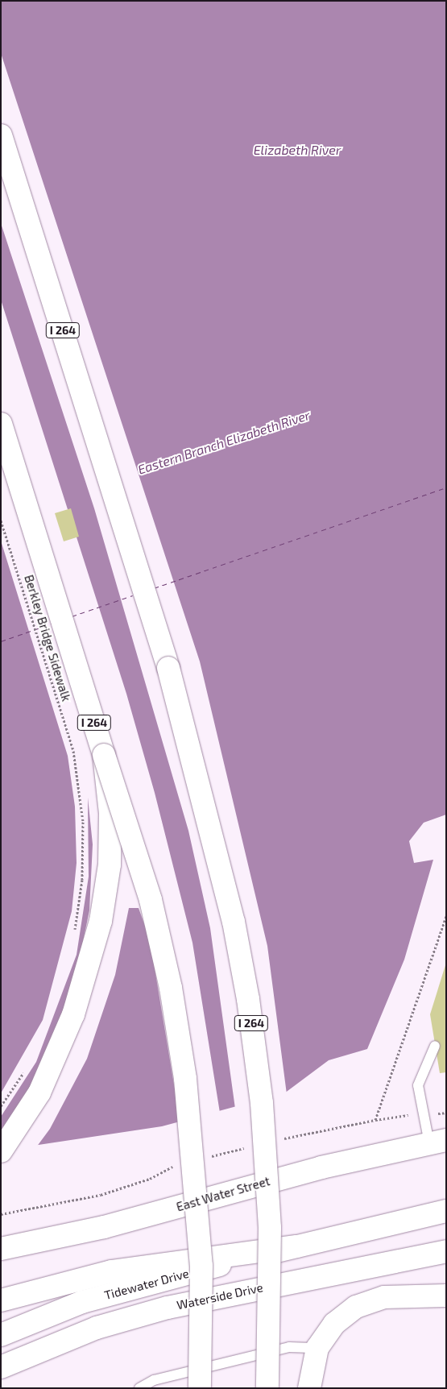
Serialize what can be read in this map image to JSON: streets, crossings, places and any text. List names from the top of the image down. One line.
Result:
{"streets":{"main road":["I 264","East Water Street","Tidewater Drive","Waterside Drive"],"path":["Berkley Bridge Sidewalk"]},"water":["Elizabeth River","Eastern Branch Elizabeth River"]}
